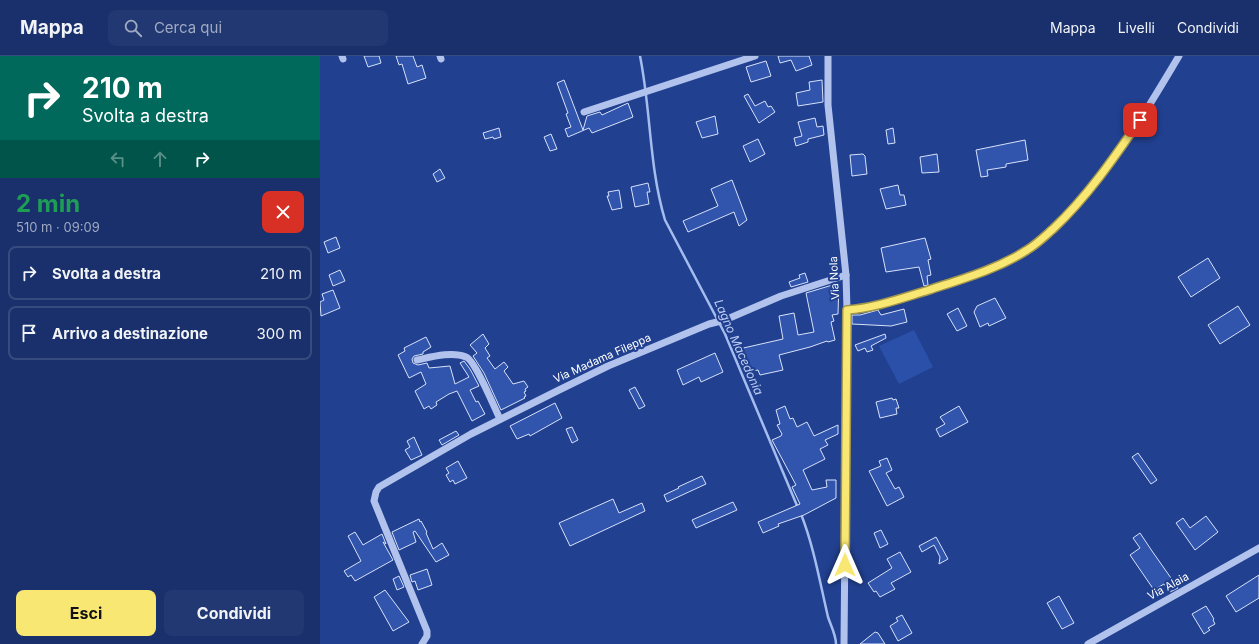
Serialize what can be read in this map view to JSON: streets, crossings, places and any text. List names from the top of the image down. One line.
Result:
{"streets":{"street":["Via Nola","Via Madama Fileppa","Via Alaia"]},"crossings":[["Via Nola","Via Madama Fileppa"]],"water":["Lagno Macedonia"],"page":{"header":"Mappa","search":"Cerca qui","nav":["Mappa","Livelli","Condividi"],"turn":["210 m","Svolta a destra"],"heading":["2 min","510 m · 09:09"],"list":[{"name":"Svolta a destra","value":"210 m"},{"name":"Arrivo a destinazione","value":"300 m"}],"buttons":["Esci","Condividi"]}}
